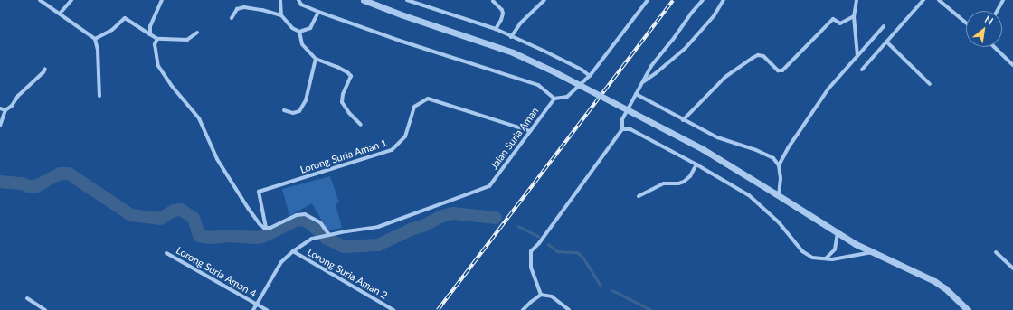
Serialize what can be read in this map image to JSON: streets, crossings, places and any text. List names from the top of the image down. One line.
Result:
{"streets":{"street":["Jalan Suria Aman","Lorong Suria Aman 1","Lorong Suria Aman 4","Lorong Suria Aman 2"]},"crossings":[["Jalan Suria Aman","Lorong Suria Aman 1"],["Jalan Suria Aman","Lorong Suria Aman 4"],["Jalan Suria Aman","Lorong Suria Aman 2"]],"north":"top right"}
